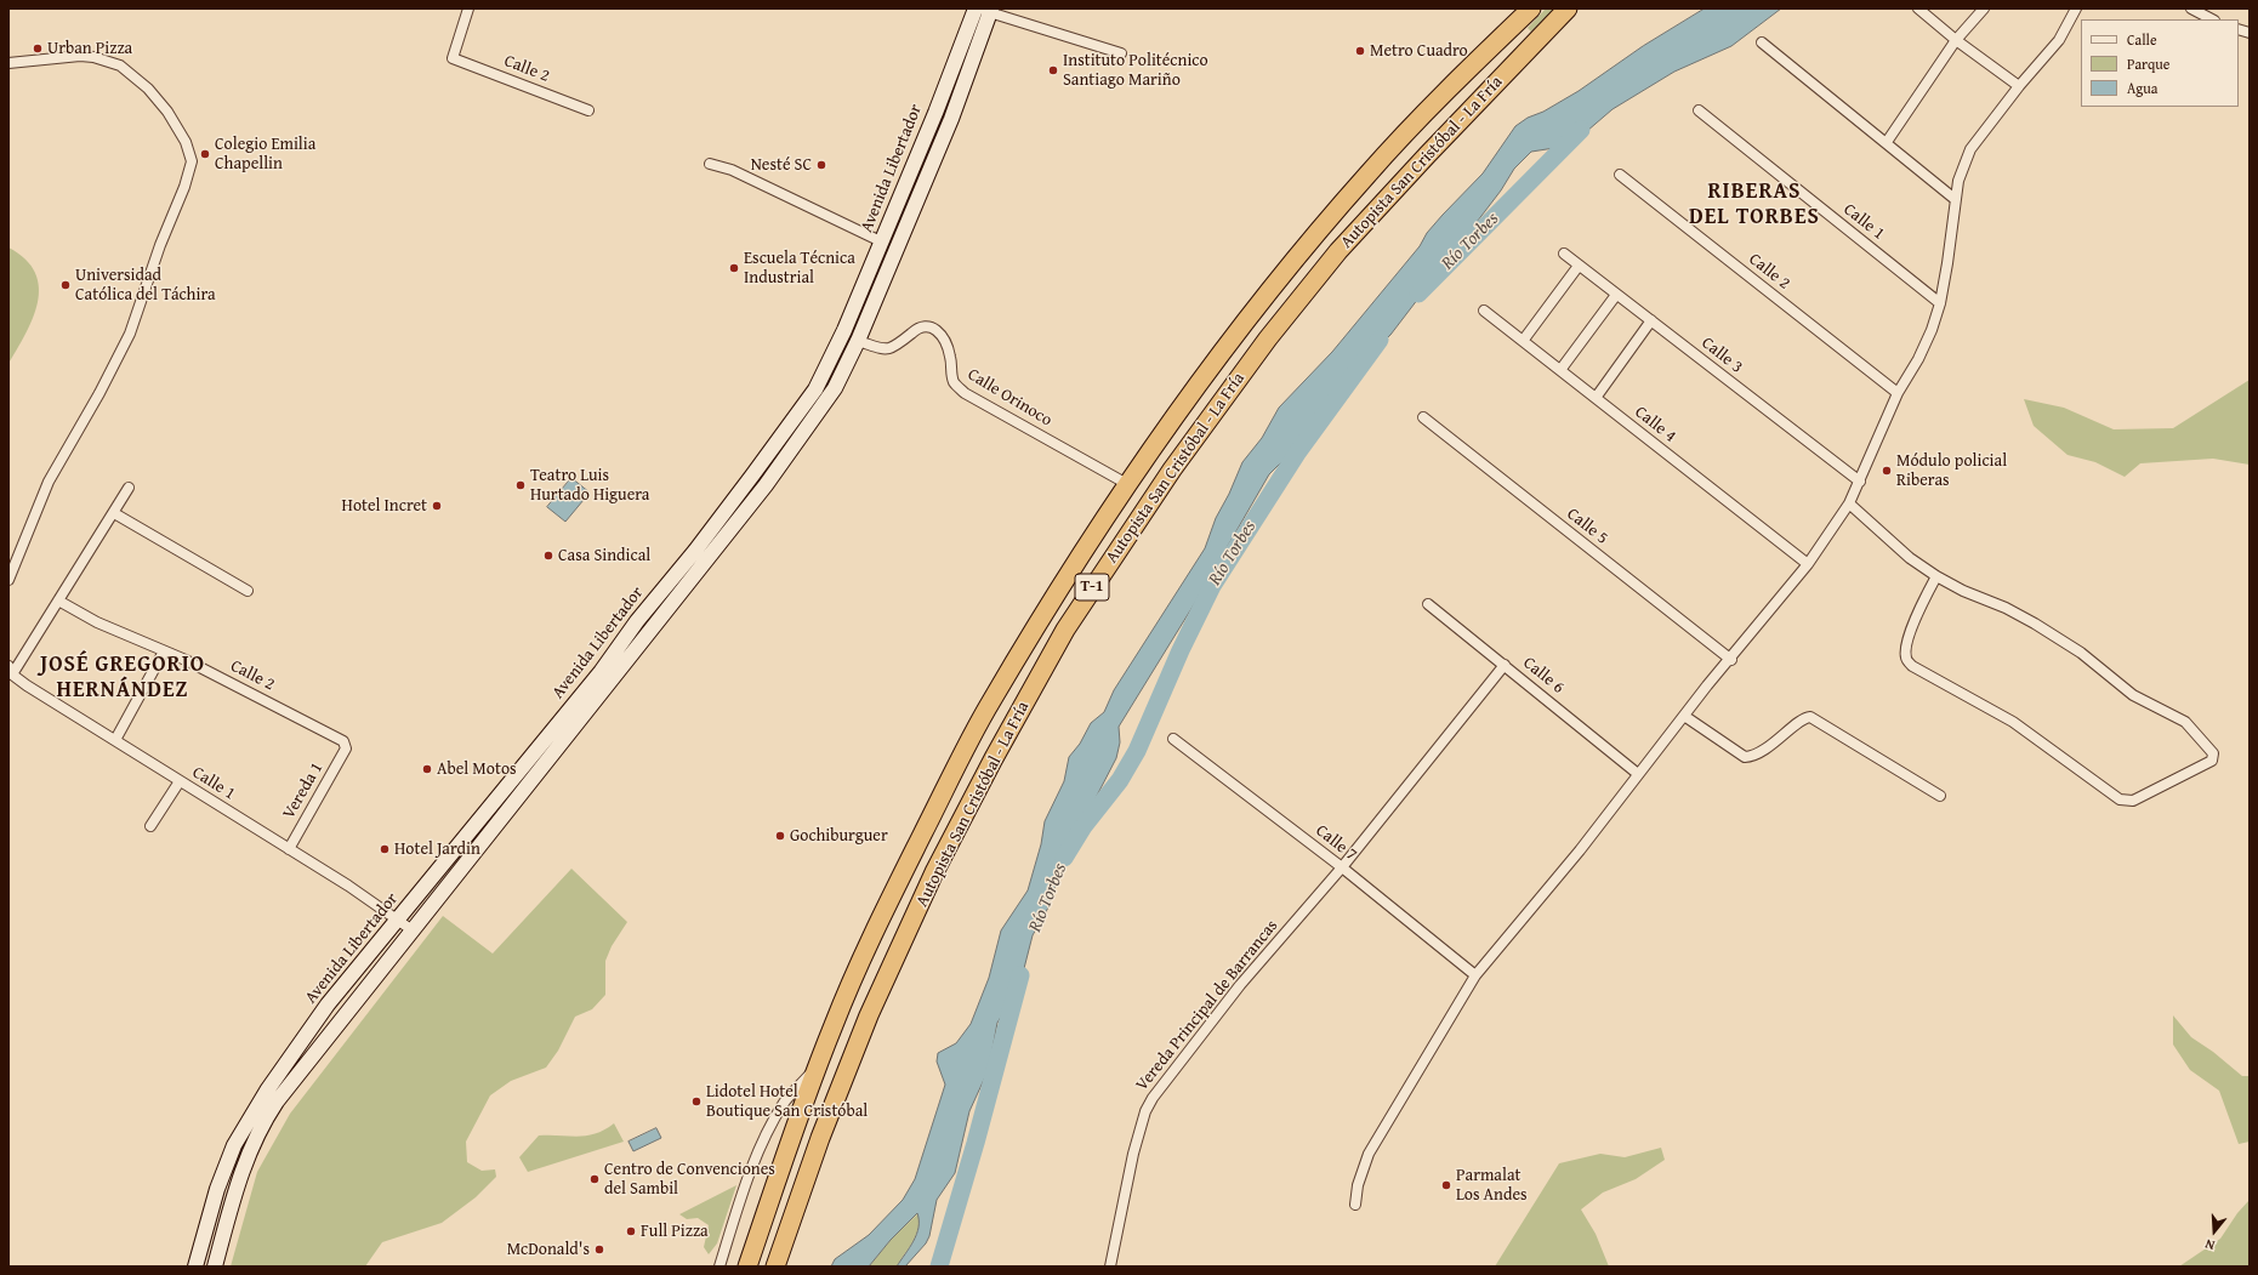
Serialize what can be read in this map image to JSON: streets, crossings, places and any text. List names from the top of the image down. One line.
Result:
{"streets":{"highway":["Autopista San Cristóbal - La Fría","T-1"],"main road":["Avenida Libertador"],"street":["Calle 2","Calle 1","Calle 3","Calle Orinoco","Calle 4","Calle 5","Calle 6","Vereda 1","Calle 7","Vereda Principal de Barrancas"]},"crossings":[["Calle 2","Vereda 1"],["Autopista San Cristóbal - La Fría","Calle Orinoco"],["Avenida Libertador","Calle 1"],["Avenida Libertador","Calle Orinoco"],["Calle 1","Vereda 1"],["Calle 6","Vereda Principal de Barrancas"],["Calle 7","Vereda Principal de Barrancas"]],"districts":["RIBERAS DEL TORBES","JOSÉ GREGORIO HERNÁNDEZ"],"water":["Río Torbes"],"places":["Urban Pizza","Metro Cuadro","Instituto Politécnico Santiago Mariño","Colegio Emilia Chapellin","Nesté SC","Escuela Técnica Industrial","Universidad Católica del Táchira","Módulo policial Riberas","Teatro Luis Hurtado Higuera","Hotel Incret","Casa Sindical","Abel Motos","Gochiburguer","Hotel Jardin","Lidotel Hotel Boutique San Cristóbal","Centro de Convenciones del Sambil","Parmalat Los Andes","Full Pizza","McDonald's"],"legend":["Calle","Parque","Agua"],"north":"bottom"}
